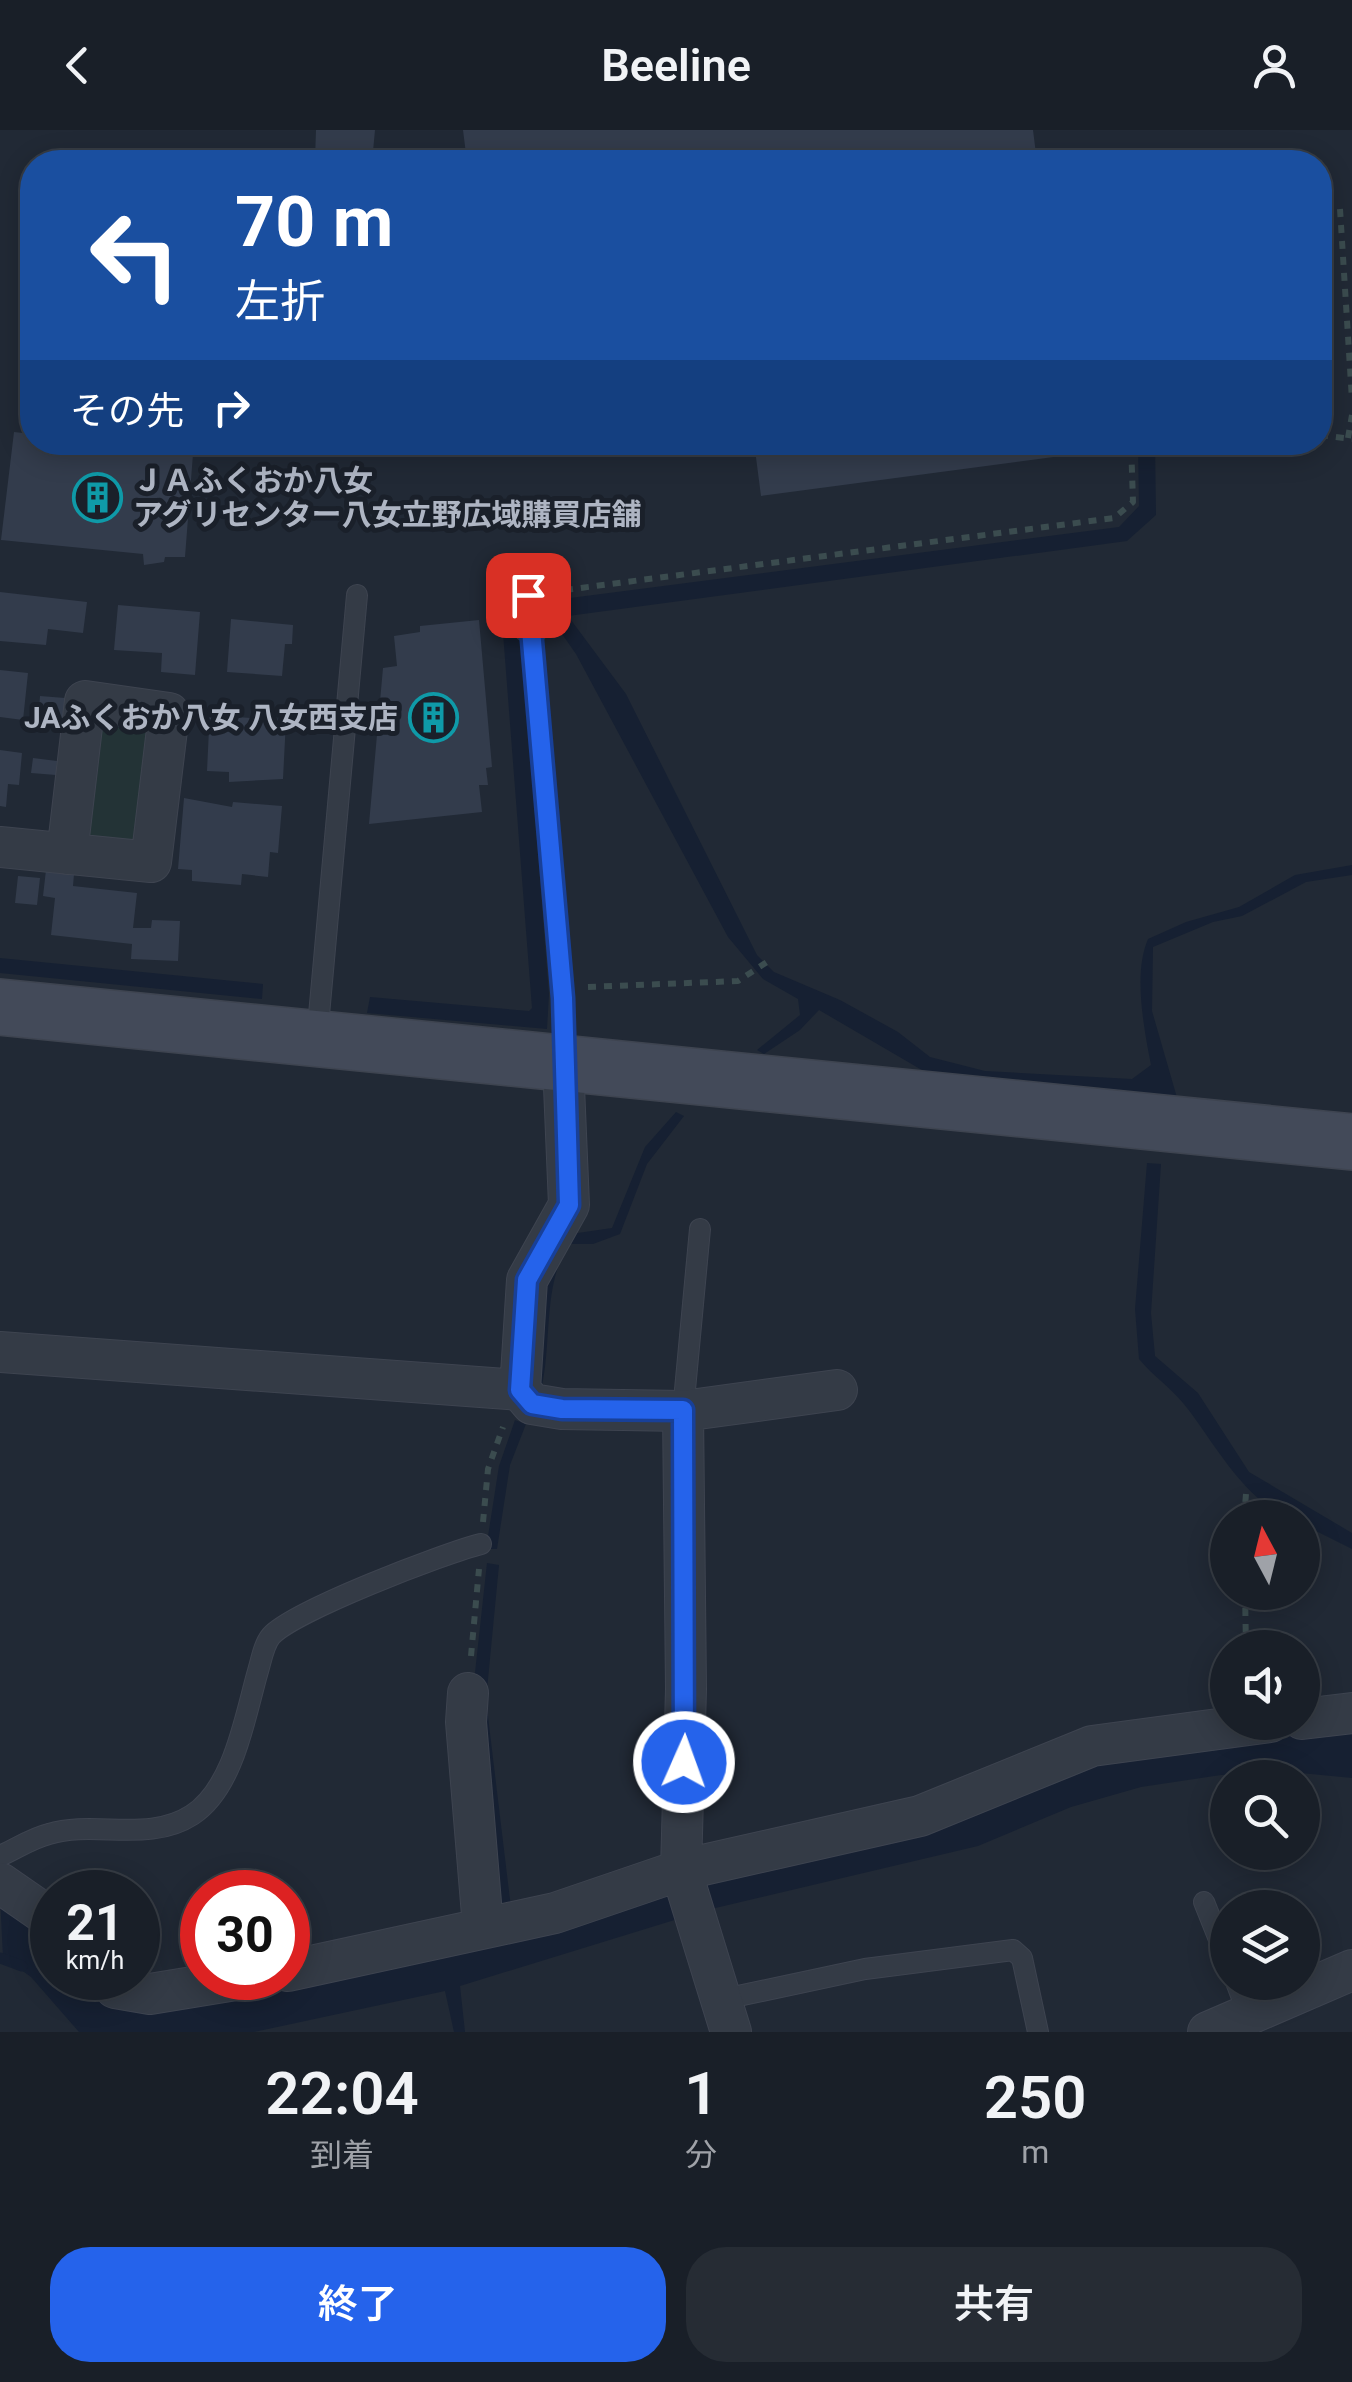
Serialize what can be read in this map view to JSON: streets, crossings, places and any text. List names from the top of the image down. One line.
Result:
{"places":{"building":["ＪＡふくおか八女 アグリセンター八女立野広域購買店舗","JAふくおか八女 八女西支店"]},"north":"top","page":{"header":"Beeline","turn":["70 m","左折"],"then":"その先","speed":"21 km/h","limit":"30","eta":["22:04","到着","1","分","250","m"],"buttons":["終了","共有"]}}
